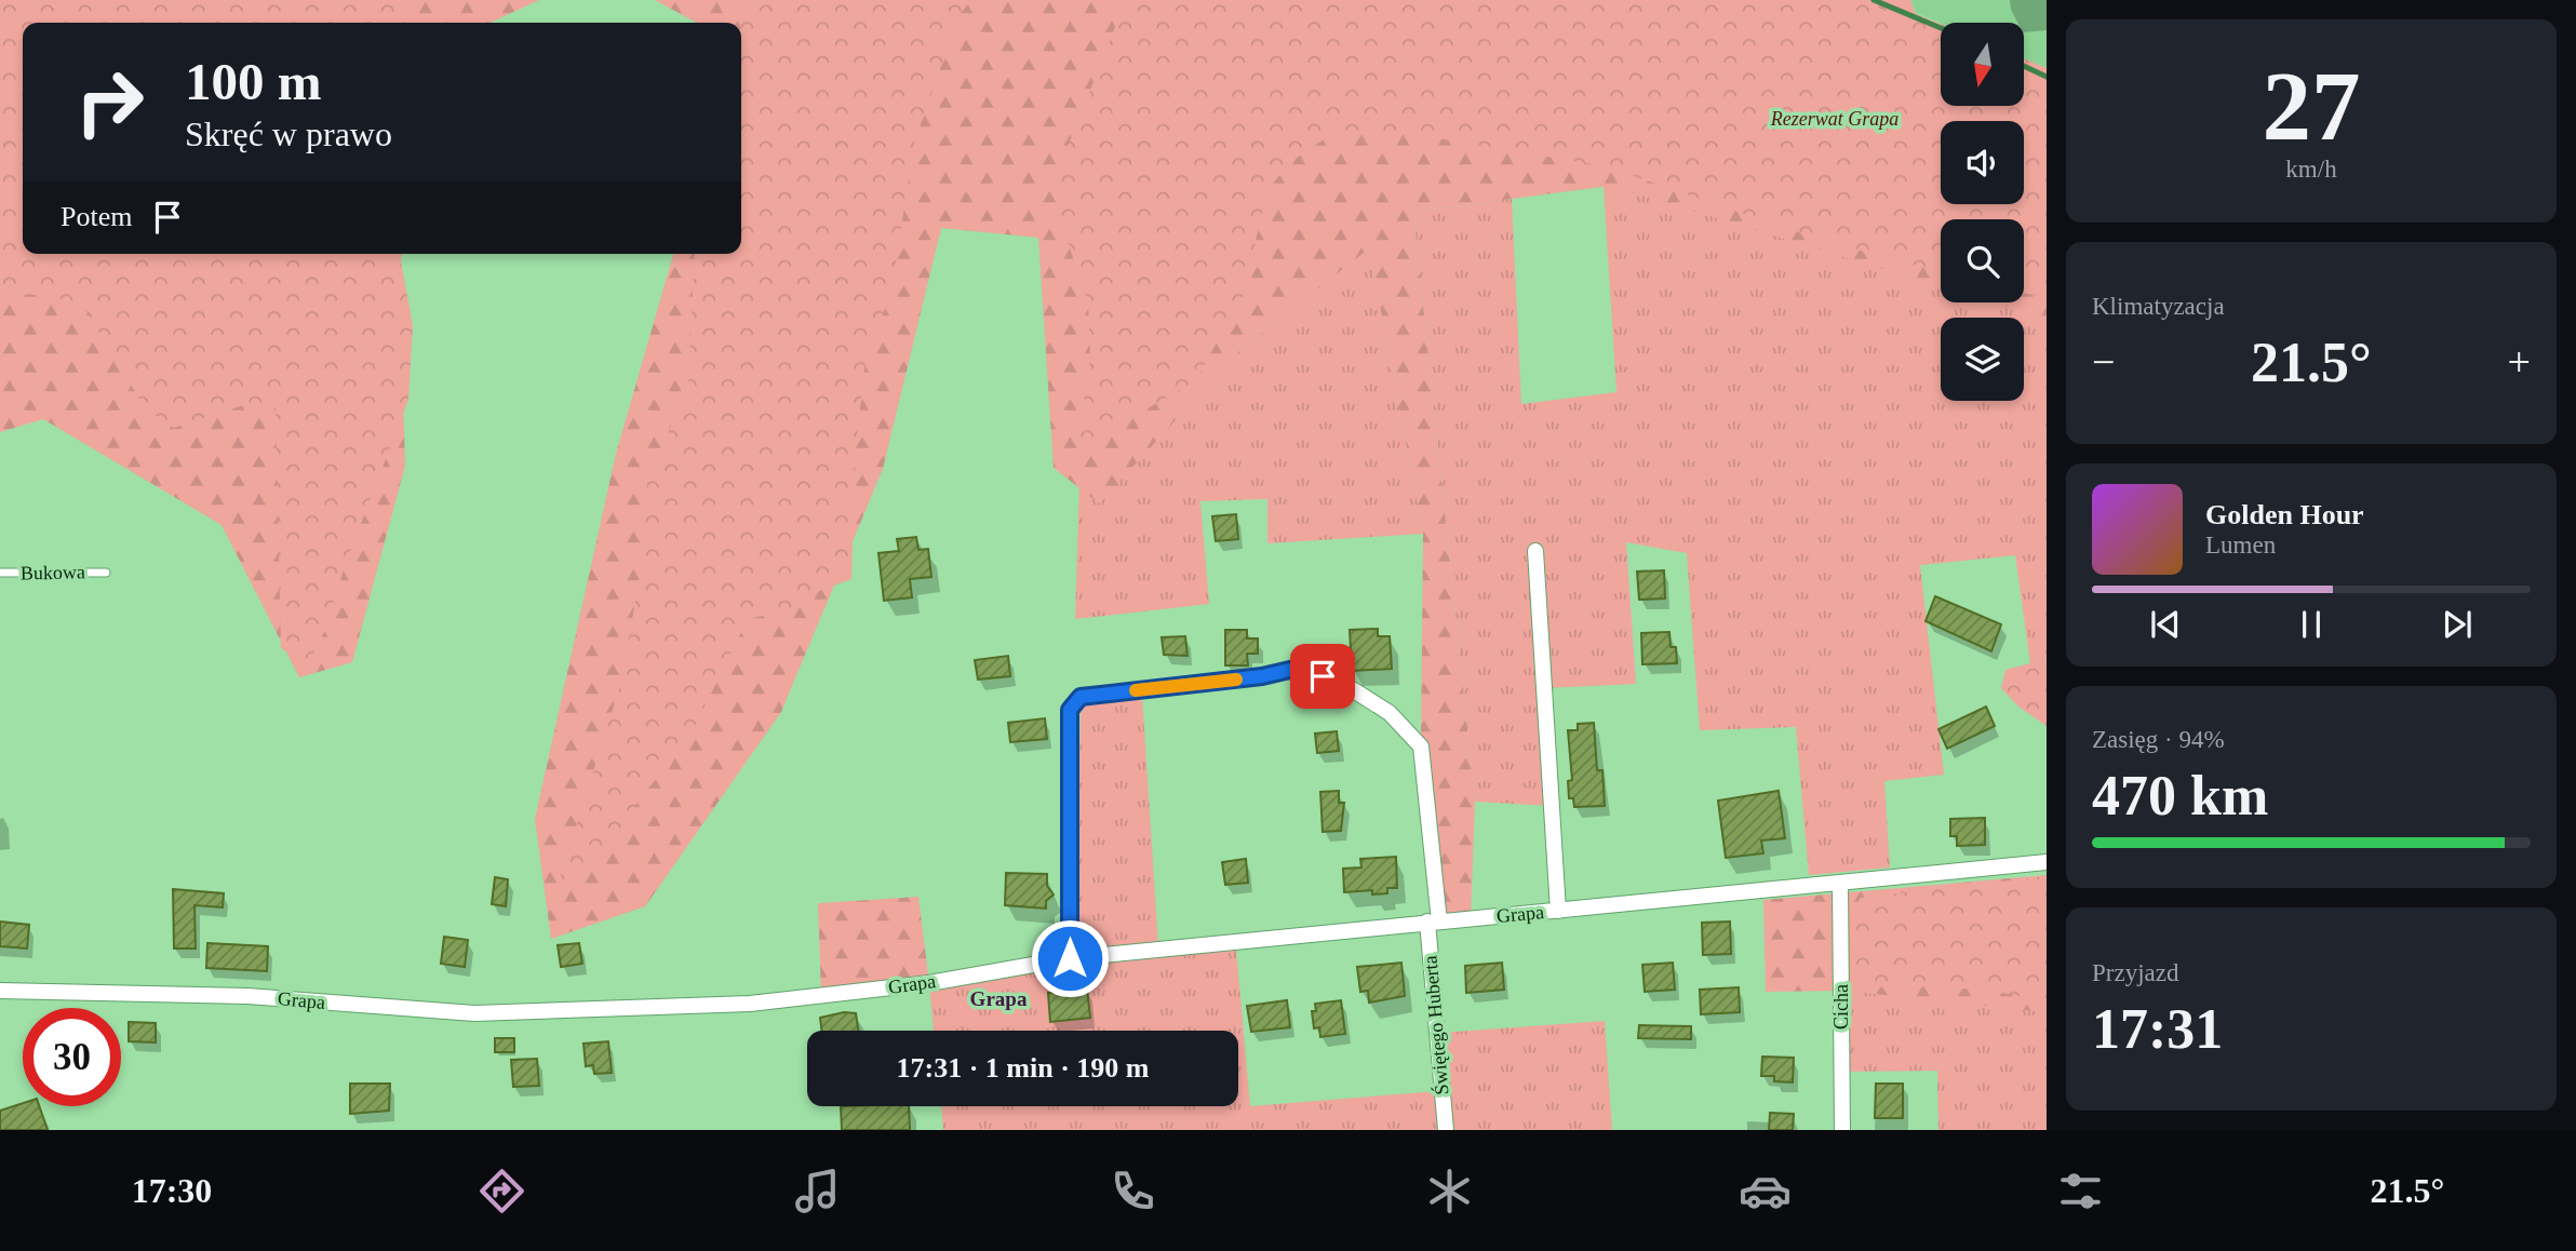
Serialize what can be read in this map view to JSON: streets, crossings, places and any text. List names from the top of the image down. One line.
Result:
{"streets":{"street":["Grapa","Cicha","Świętego Huberta"],"lane":["Bukowa"]},"crossings":[["Grapa","Cicha"],["Grapa","Świętego Huberta"]],"districts":["Grapa"],"parks":["Rezerwat Grapa"],"north":"bottom","page":{"tile":[["27","km/h"],"Klimatyzacja",["Zasięg · 94%","470 km"],["Przyjazd","17:31"]],"turn":["100 m","Skręć w prawo"],"then":"Potem","heat":["−","21.5°","+"],"song":["Golden Hour","Lumen"],"limit":"30","trip":"17:31 · 1 min · 190 m","tabs":["17:30","21.5°"]}}
